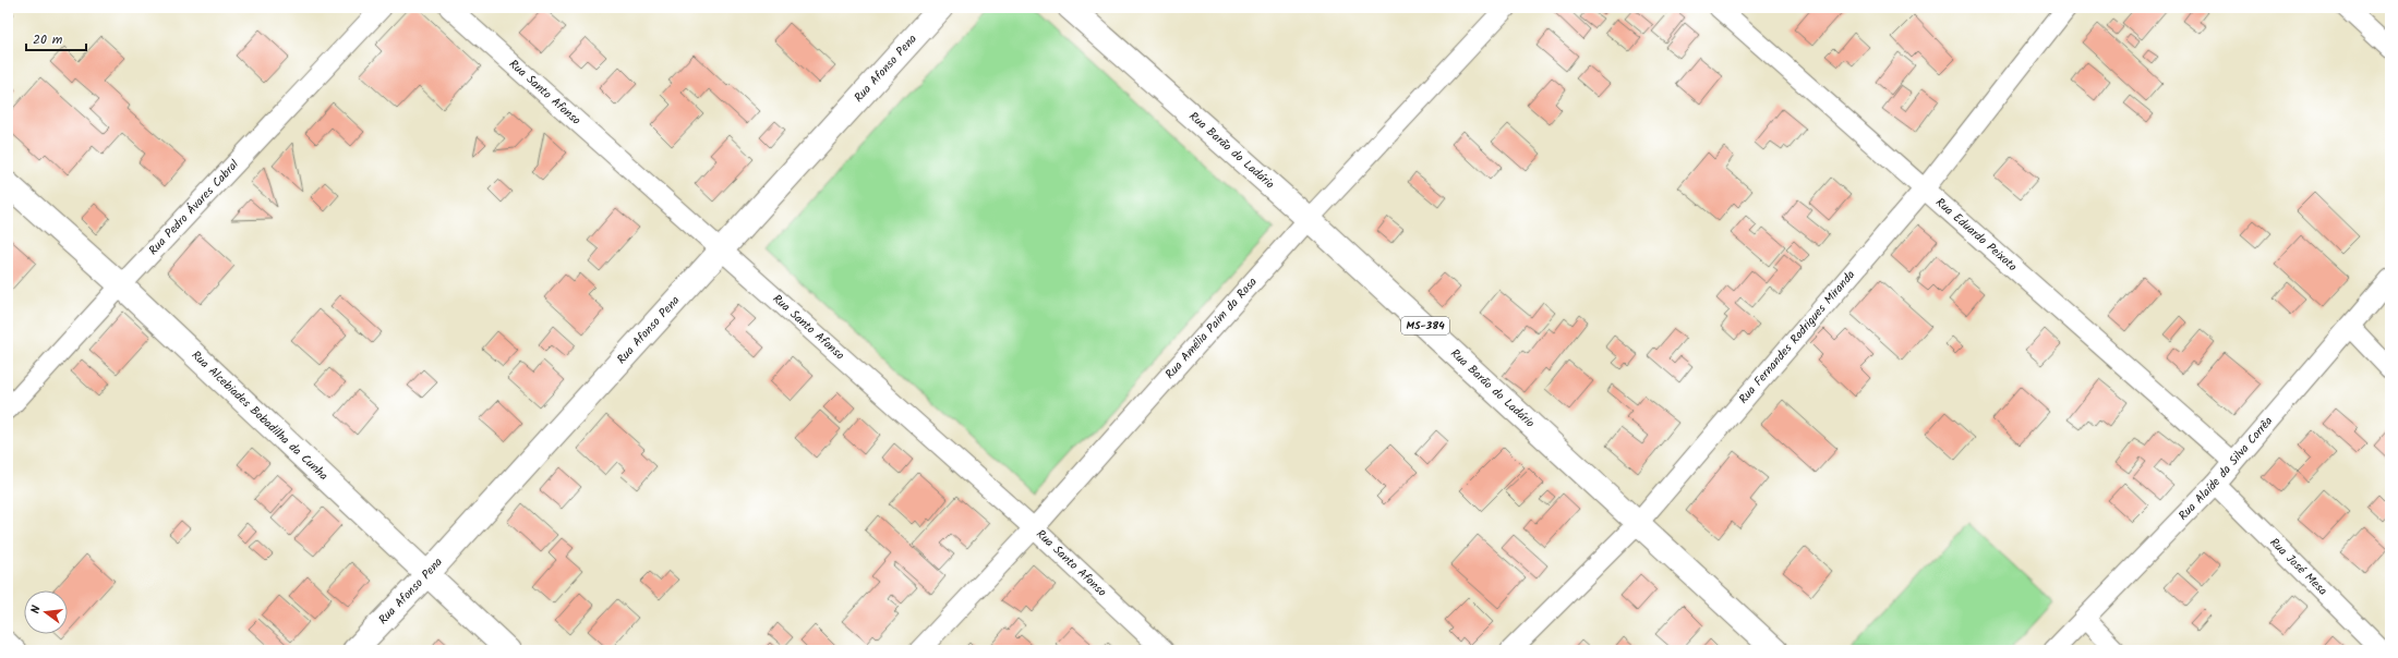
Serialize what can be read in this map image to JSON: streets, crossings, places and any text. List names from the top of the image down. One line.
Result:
{"streets":{"street":["Rua Afonso Pena","Rua Santo Afonso","Rua Barão do Ladário","Rua Pedro Ávares Cabral","Rua Eduardo Peixoto","MS-384","Rua Amélia Paim da Rosa","Rua Fernandes Rodrigues Miranda","Rua Alcebiades Bobadilha da Cunha","Rua Alaíde da Silva Corrêa","Rua José Mesa"]},"crossings":[["Rua Afonso Pena","Rua Santo Afonso"],["Rua Afonso Pena","Rua Alcebiades Bobadilha da Cunha"],["Rua Santo Afonso","Rua Amélia Paim da Rosa"],["Rua Barão do Ladário","Rua Amélia Paim da Rosa"],["Rua Barão do Ladário","Rua Fernandes Rodrigues Miranda"],["Rua Pedro Ávares Cabral","Rua Alcebiades Bobadilha da Cunha"],["Rua Eduardo Peixoto","Rua Fernandes Rodrigues Miranda"],["Rua Eduardo Peixoto","Rua Alaíde da Silva Corrêa"],["Rua Alaíde da Silva Corrêa","Rua José Mesa"]],"scale_bar":"20 m","north":"left"}
